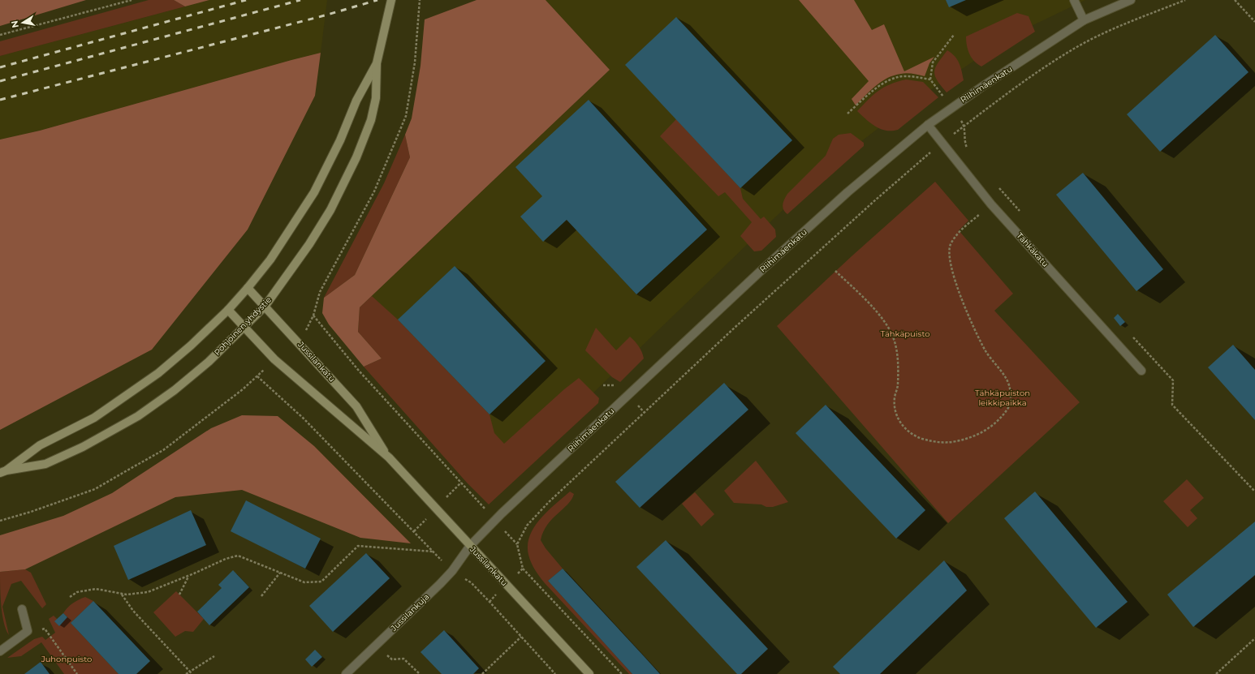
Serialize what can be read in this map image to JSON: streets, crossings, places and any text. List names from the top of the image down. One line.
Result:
{"streets":{"main road":["Pohjoinen yhdystie","Jussilankatu"],"street":["Riihimäenkatu","Tähkäkatu","Jussilankuja"]},"crossings":[["Riihimäenkatu","Tähkäkatu"],["Riihimäenkatu","Jussilankatu"],["Riihimäenkatu","Jussilankuja"],["Pohjoinen yhdystie","Jussilankatu"],["Jussilankatu","Jussilankuja"]],"parks":["Tähkäpuisto","Tähkäpuiston leikkipaikka","Juhonpuisto"],"north":"left"}
